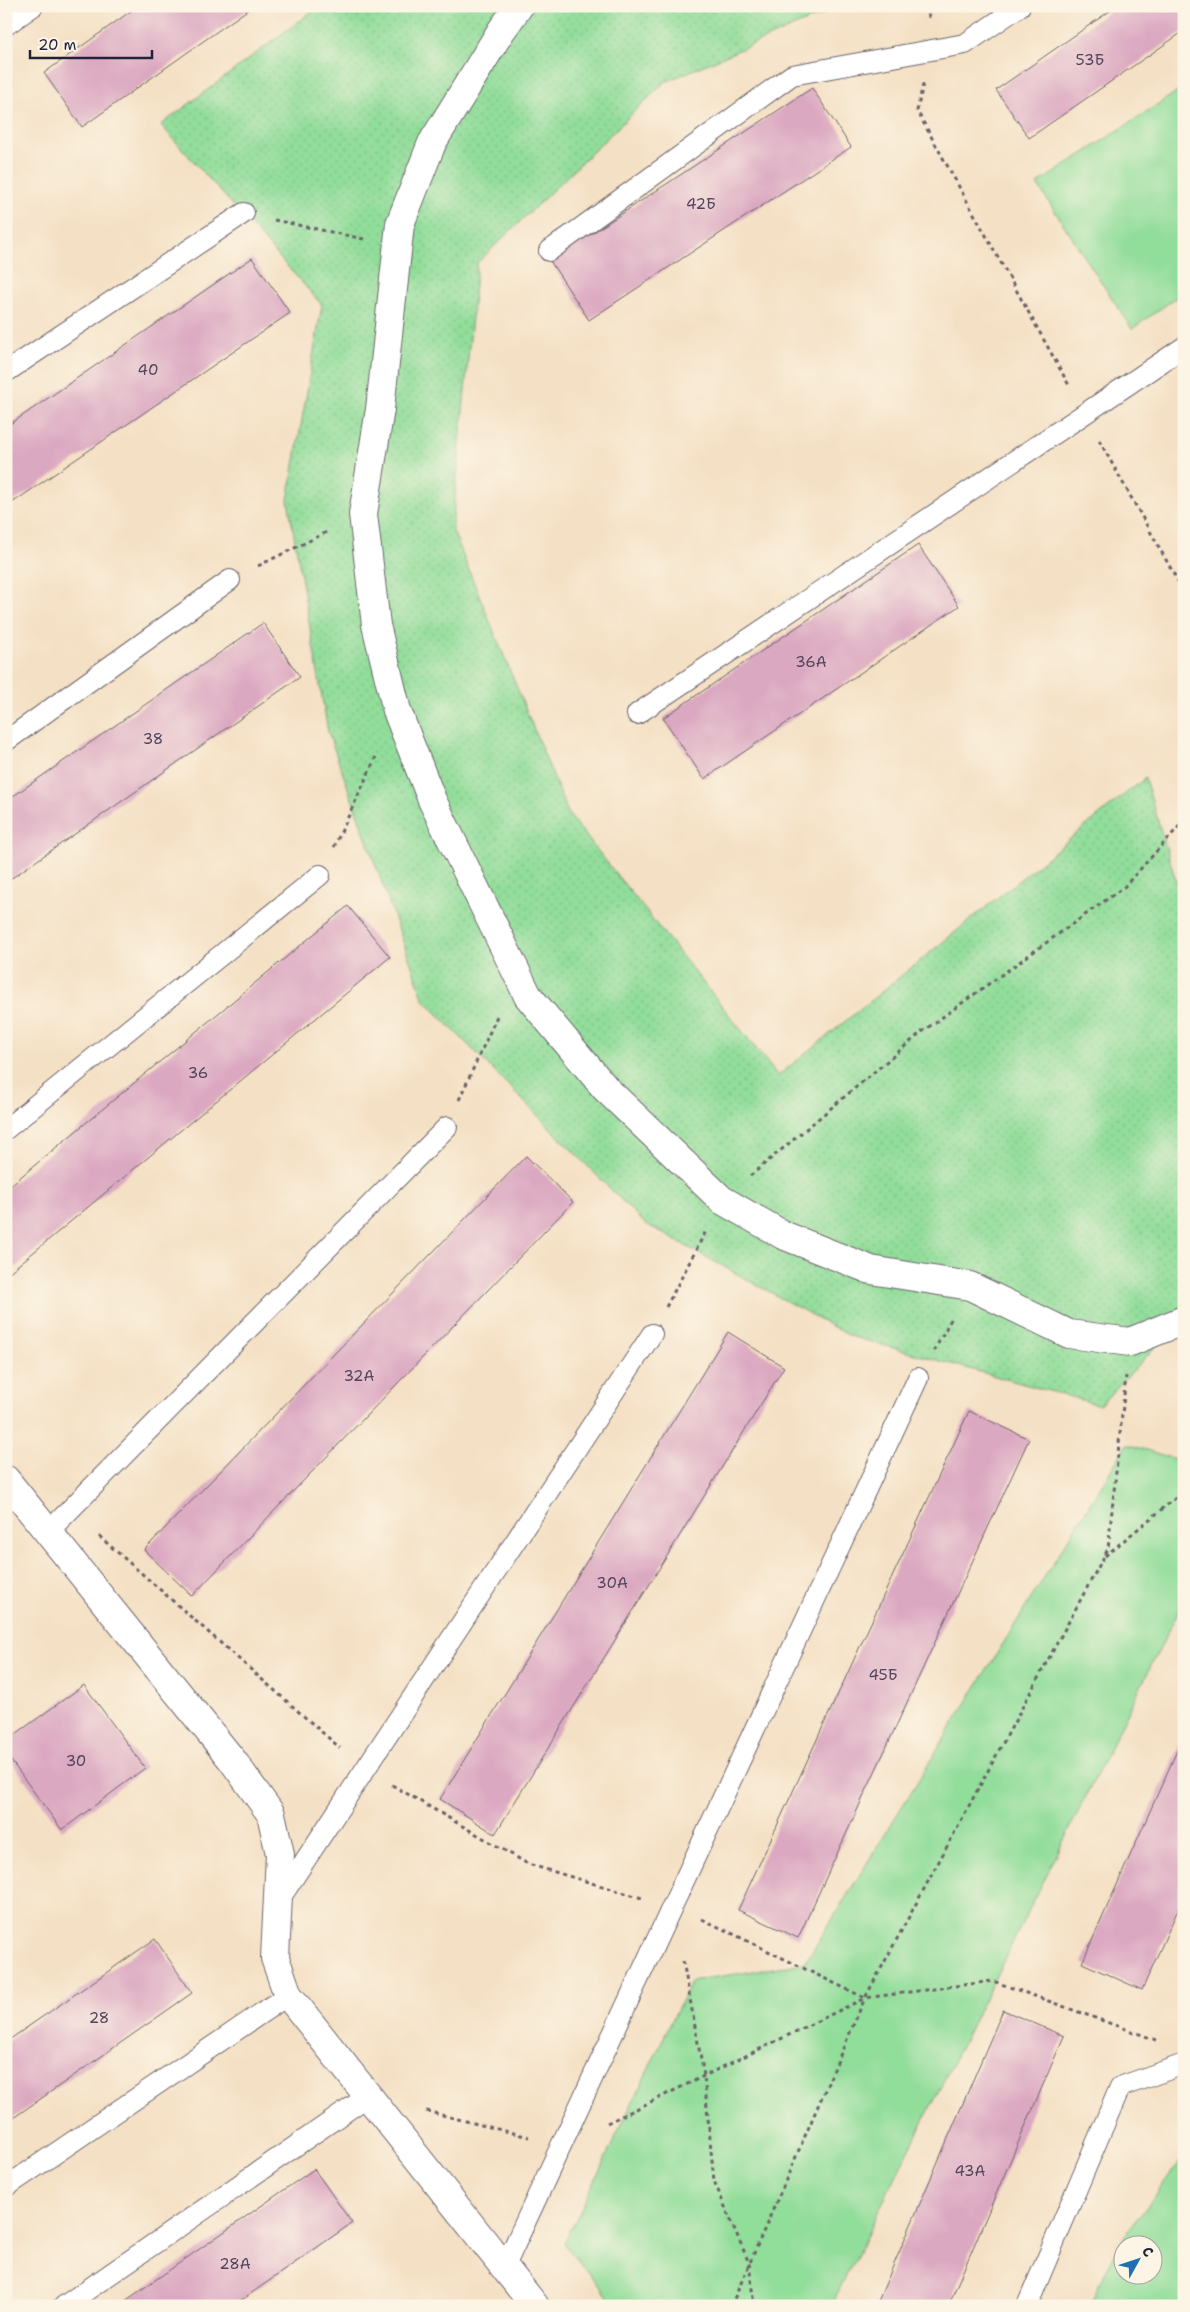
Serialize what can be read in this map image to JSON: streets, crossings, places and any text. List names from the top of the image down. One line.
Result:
{"house_numbers":["53Б","42Б","40","36А","38","36","32А","30А","45Б","30","28","43А","28А"],"scale_bar":"20 m","north":"top right"}
